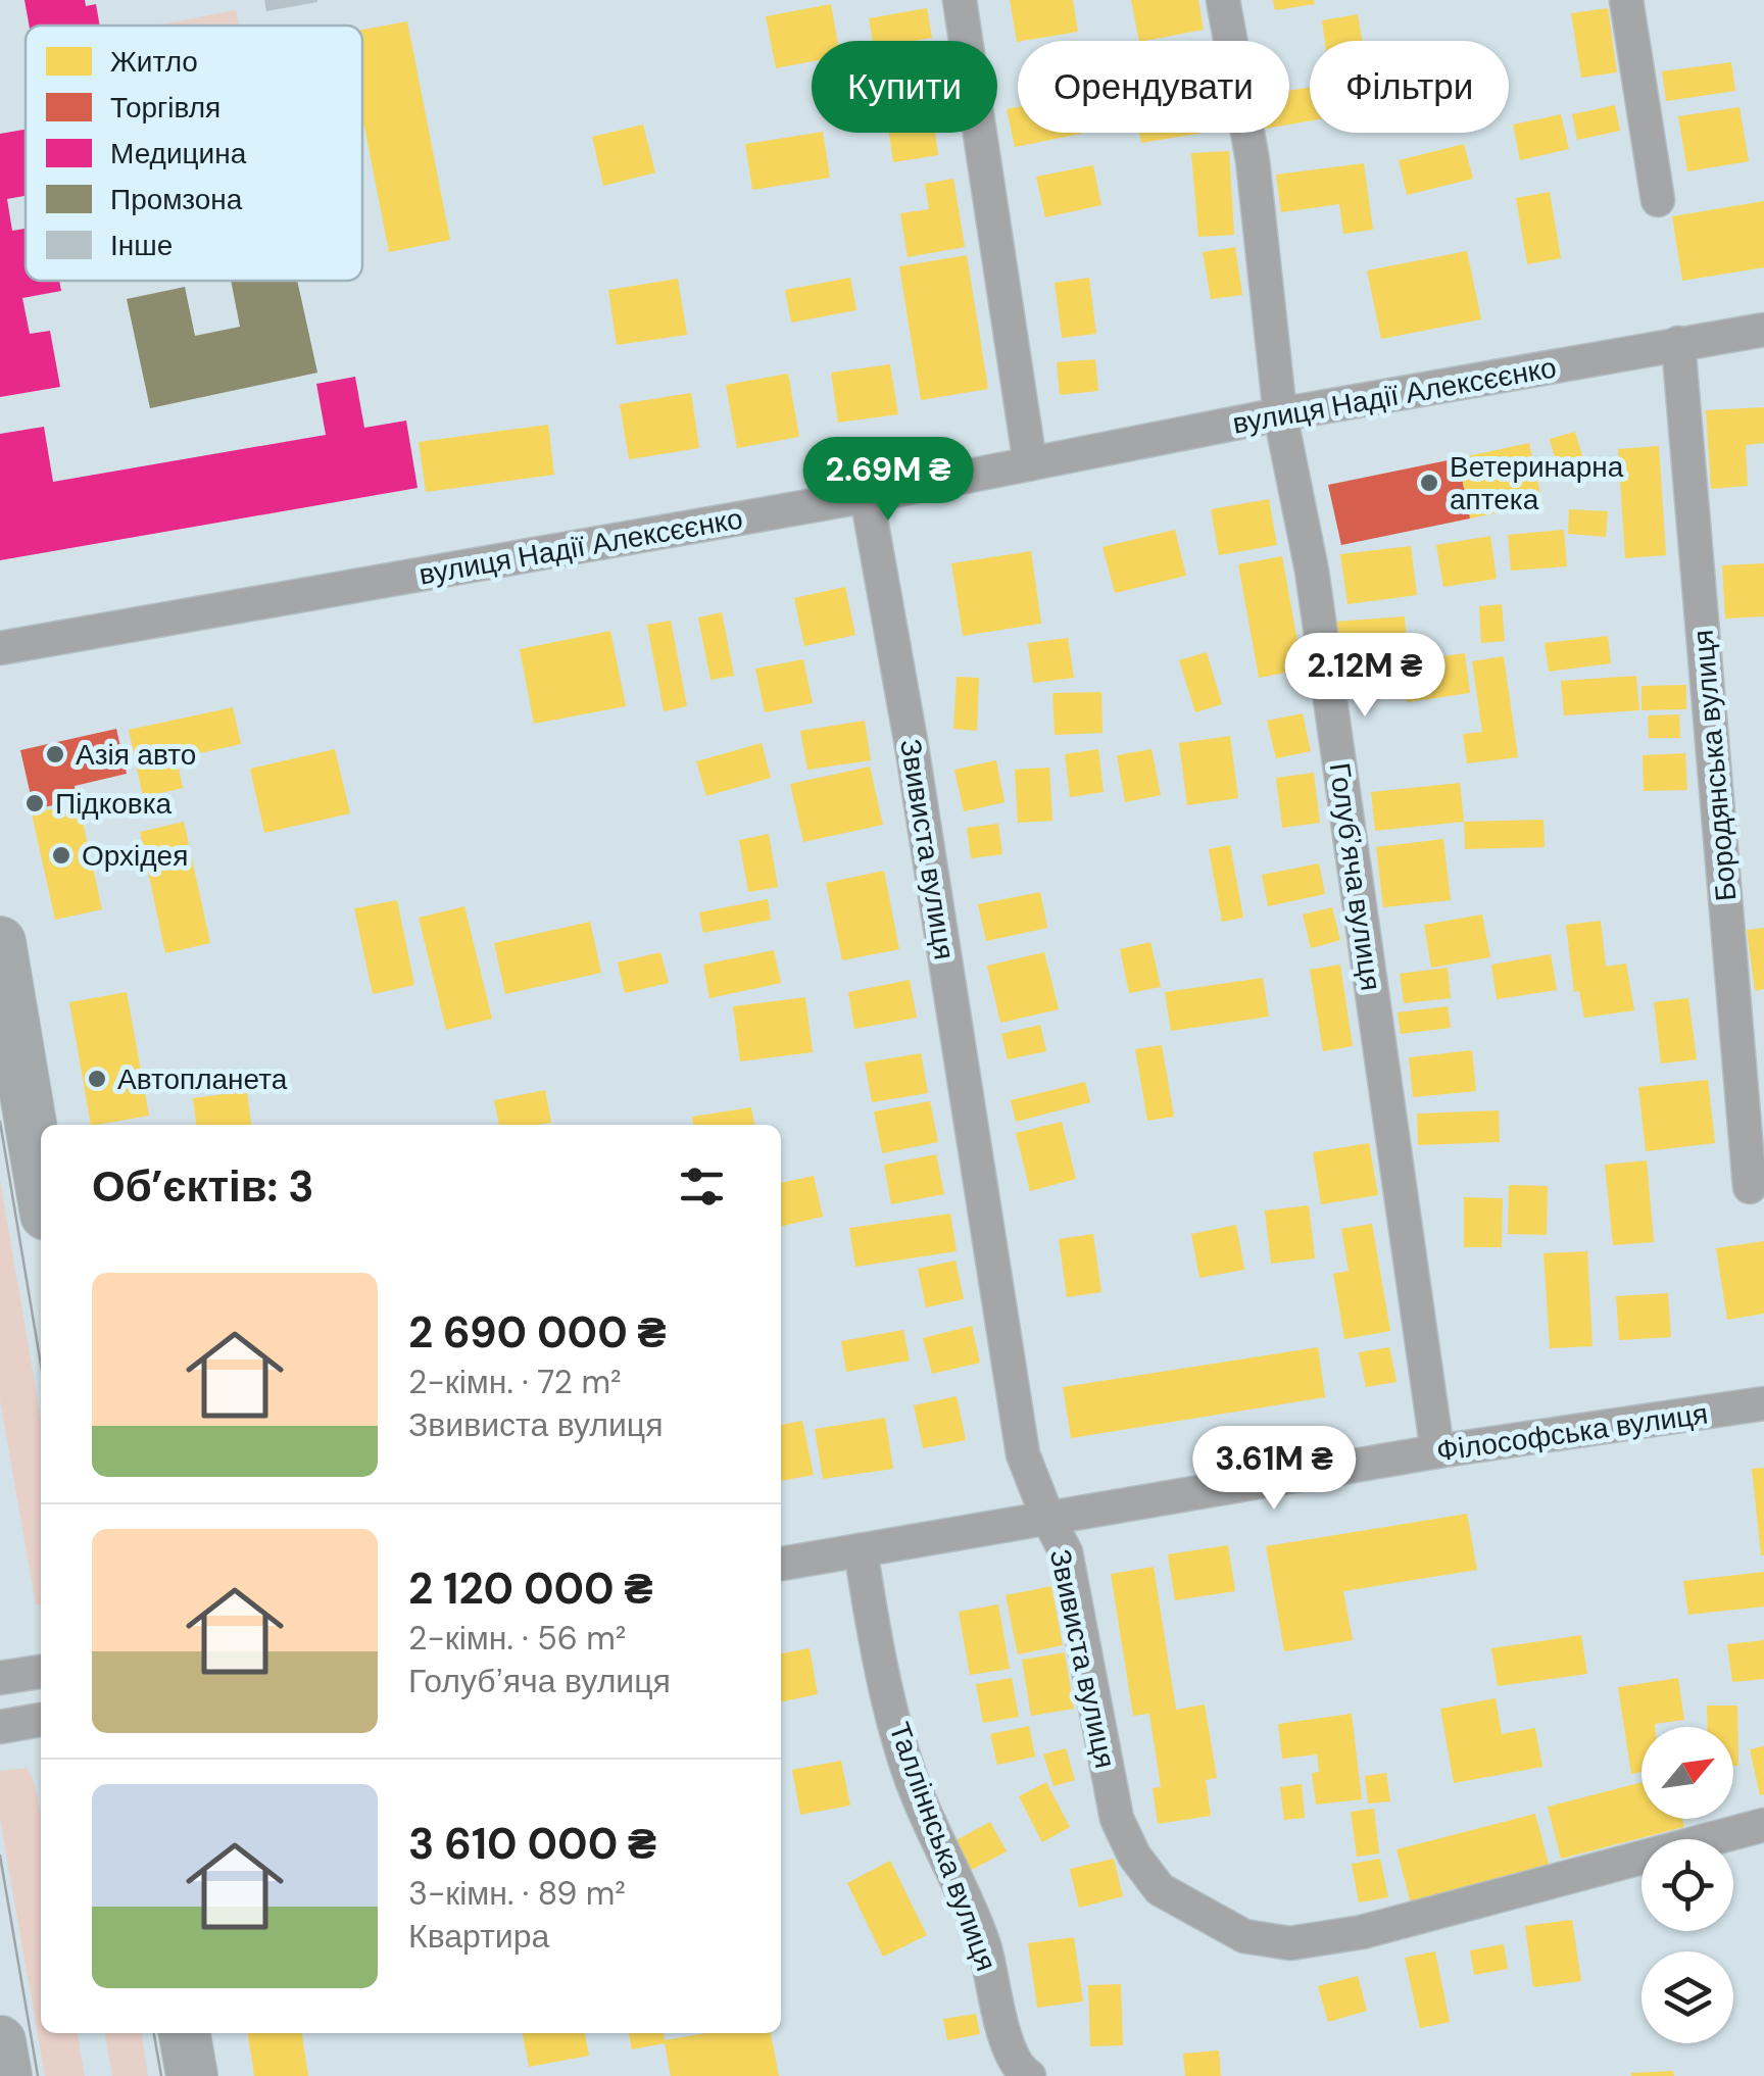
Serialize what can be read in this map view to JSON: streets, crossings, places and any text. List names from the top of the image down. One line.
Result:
{"streets":{"street":["вулиця Надії Алексєєнко","Бородянська вулиця","Звивиста вулиця","Голубʼяча вулиця","Філософська вулиця","Талліннська вулиця"]},"crossings":[["вулиця Надії Алексєєнко","Бородянська вулиця"],["вулиця Надії Алексєєнко","Звивиста вулиця"],["вулиця Надії Алексєєнко","Голубʼяча вулиця"],["Звивиста вулиця","Філософська вулиця"],["Голубʼяча вулиця","Філософська вулиця"],["Філософська вулиця","Талліннська вулиця"]],"places":["Ветеринарна аптека","Азія авто","Підковка","Орхідея","Автопланета"],"legend":["Житло","Торгівля","Медицина","Промзона","Інше"],"north":"top right","page":{"chip":["Купити","Орендувати","Фільтри"],"price":["2.69M ₴","2.12M ₴","3.61M ₴"],"heading":"Об’єктів: 3","list":[{"name":"2 690 000 ₴","note":"2-кімн. · 72 m² · Звивиста вулиця"},{"name":"2 120 000 ₴","note":"2-кімн. · 56 m² · Голубʼяча вулиця"},{"name":"3 610 000 ₴","note":"3-кімн. · 89 m² · Квартира"}]}}
